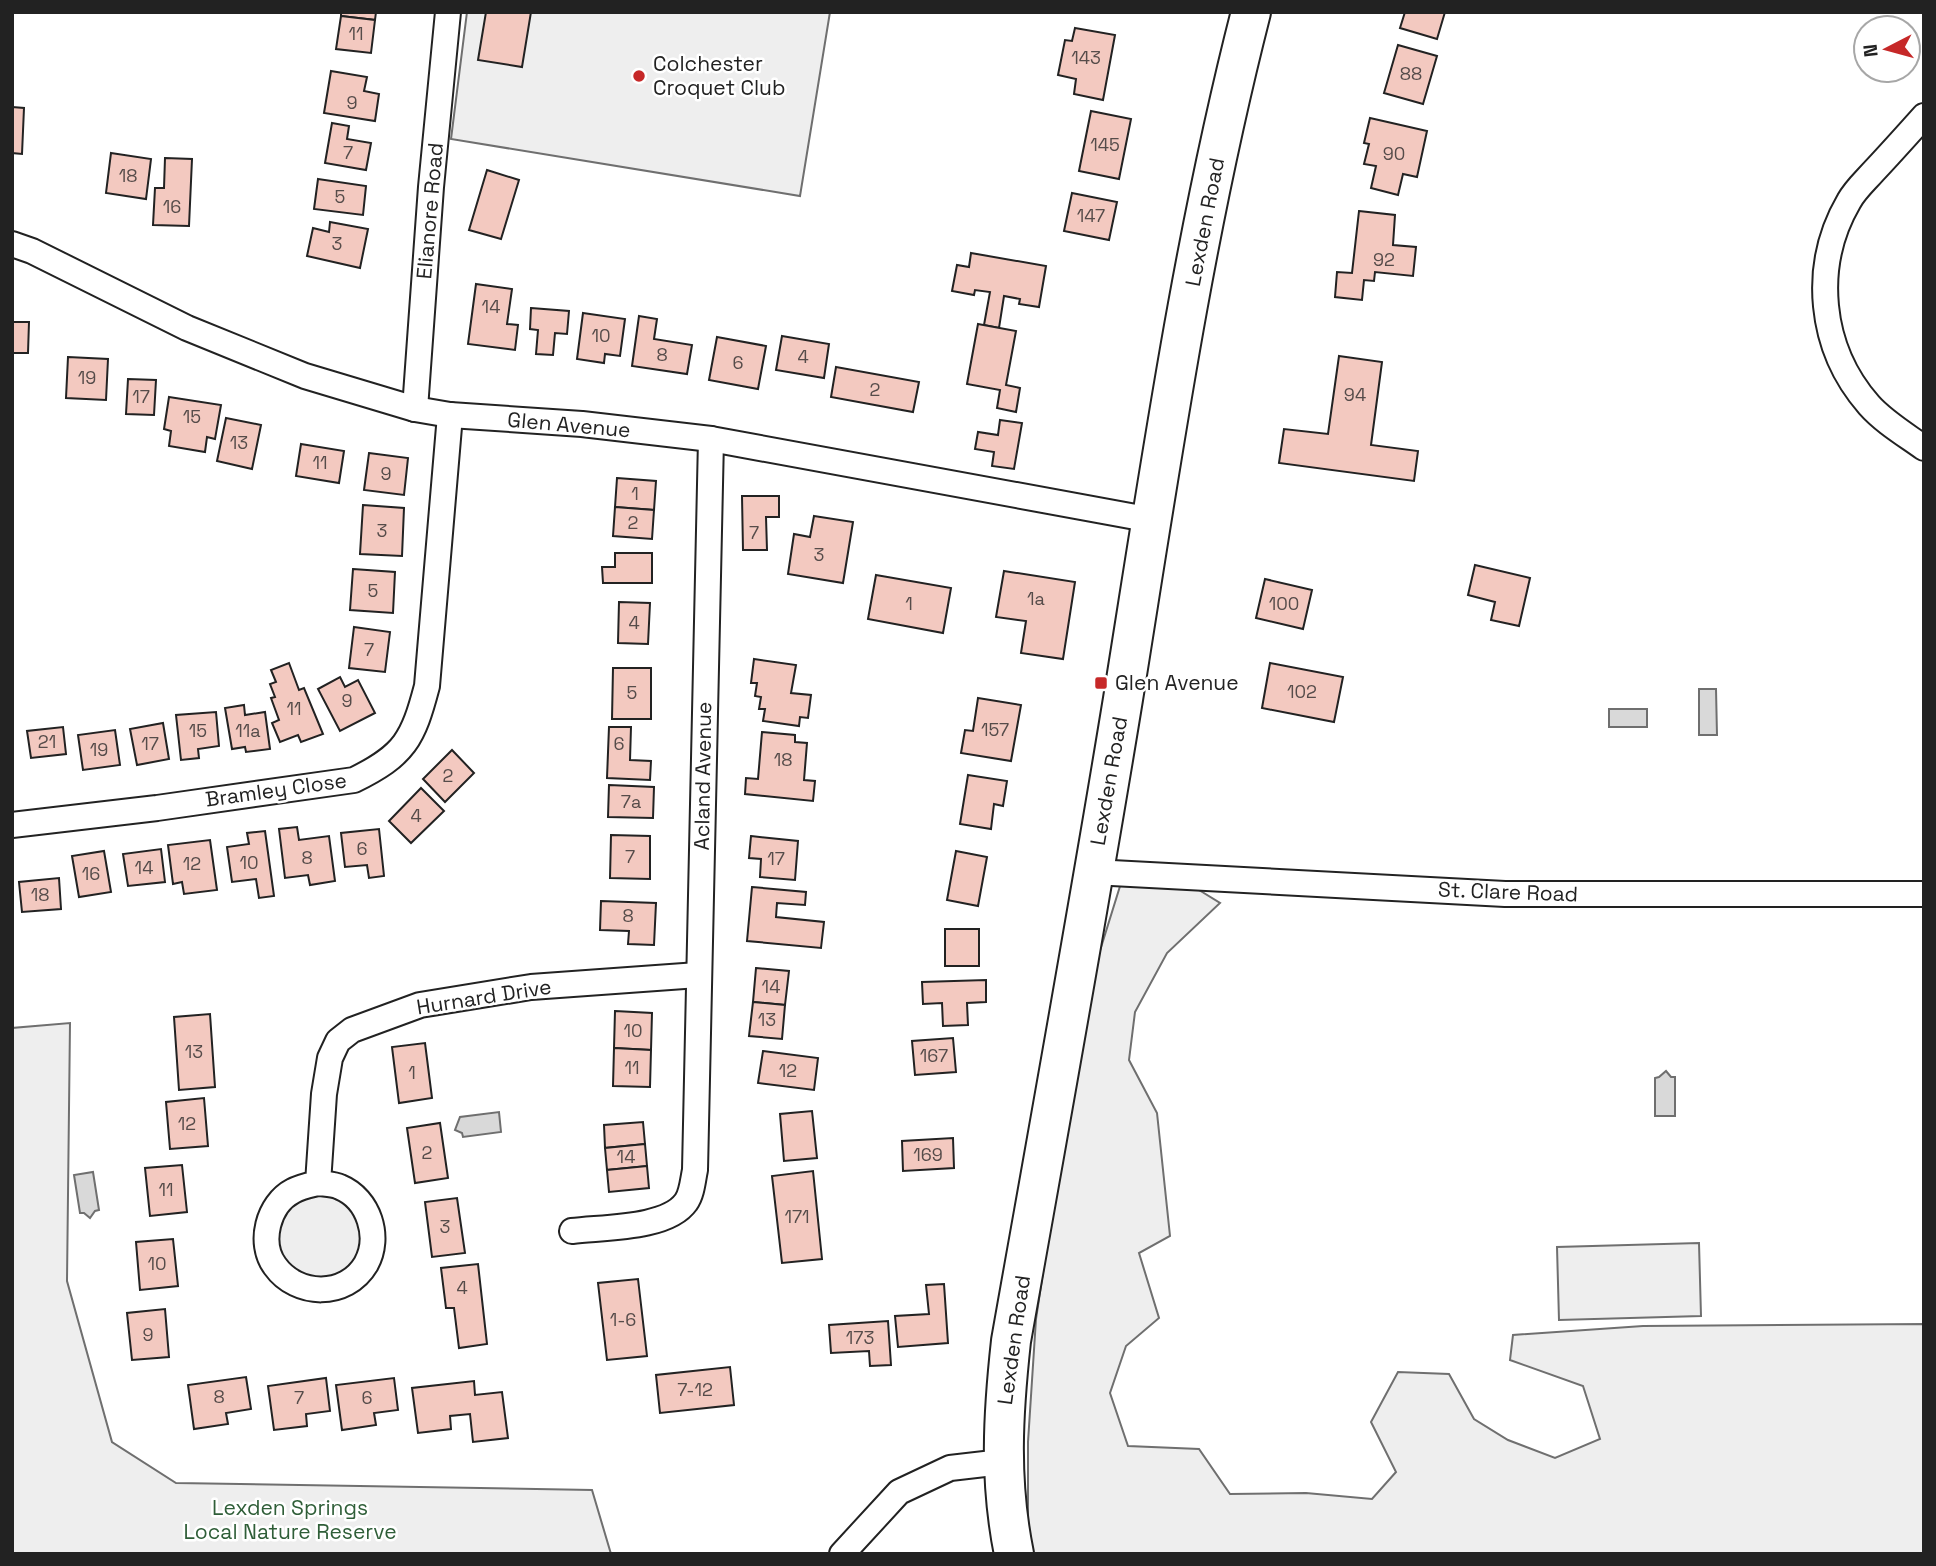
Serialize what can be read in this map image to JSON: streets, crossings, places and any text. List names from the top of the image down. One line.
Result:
{"streets":{"main road":["Lexden Road"],"street":["Elianore Road","Glen Avenue","Acland Avenue","Bramley Close","St. Clare Road","Hurnard Drive"]},"crossings":[["Elianore Road","Glen Avenue"],["Lexden Road","Glen Avenue"],["Lexden Road","St. Clare Road"],["Glen Avenue","Acland Avenue"],["Glen Avenue","Bramley Close"],["Acland Avenue","Hurnard Drive"]],"parks":["Lexden Springs Local Nature Reserve"],"places":{"other":["Colchester Croquet Club"],"transit":["Glen Avenue"]},"house_numbers":["11","143","88","9","145","7","90","18","5","16","147","3","92","14","10","8","4","6","19","2","94","17","15","13","11","9","1","2","3","7","3","5","1a","1","100","4","7","102","5","9","11","157","15","11a","21","17","6","19","18","2","7a","4","6","7","8","17","10","12","14","16","18","8","14","13","10","13","167","11","12","1","12","2","169","14","11","171","3","10","4","1-6","9","173","7-12","8","7","6"],"north":"left"}
